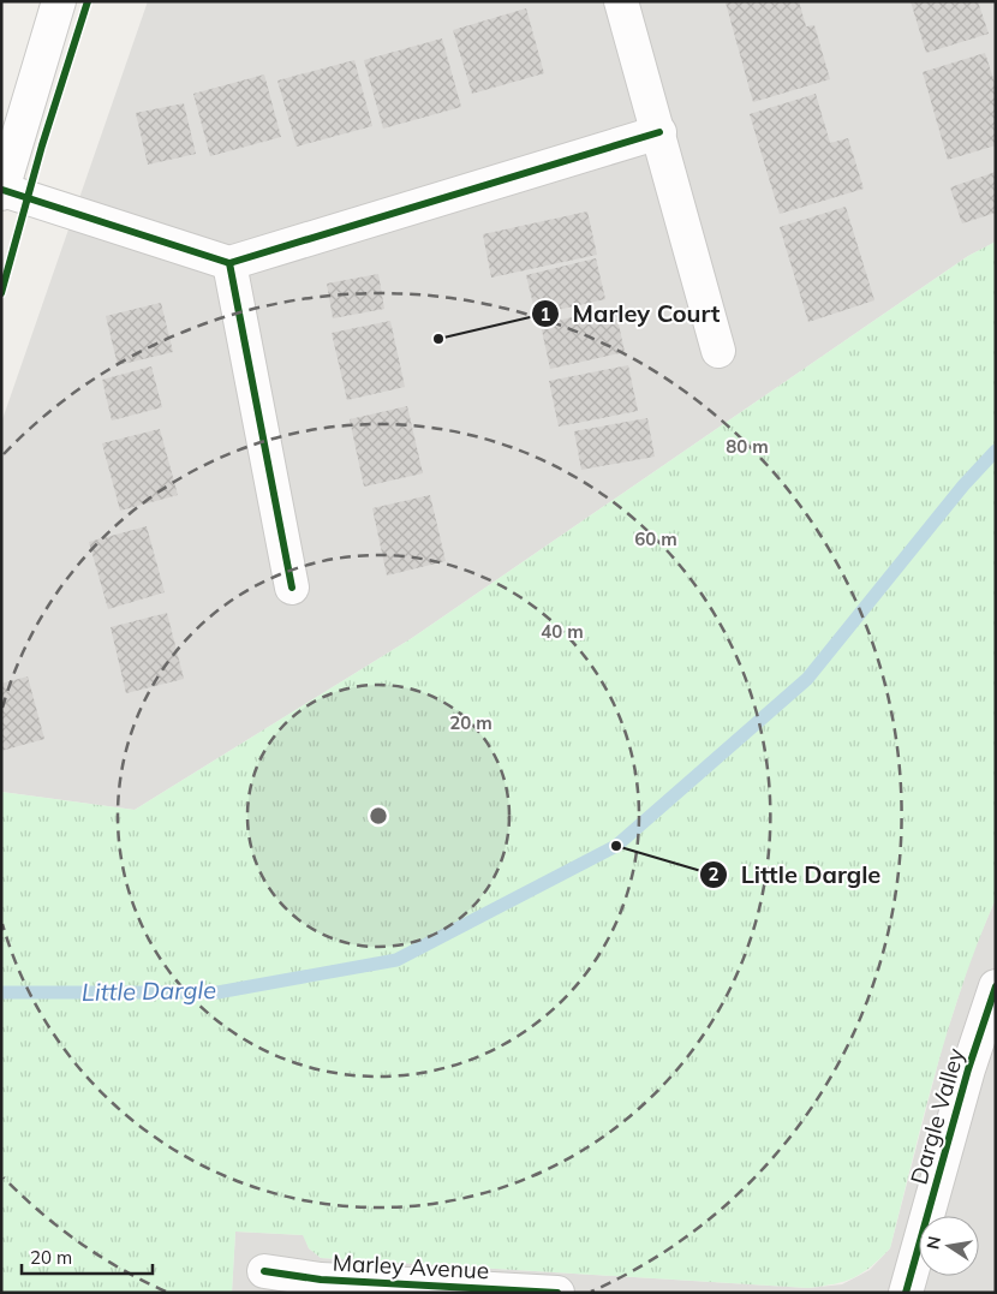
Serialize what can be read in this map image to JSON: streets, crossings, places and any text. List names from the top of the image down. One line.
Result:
{"streets":{"street":["Dargle Valley","Marley Avenue"]},"water":["Little Dargle"],"places":["Marley Court","Little Dargle"],"scale_bar":"20 m","north":"left","rings":["80 m","60 m","40 m","20 m"]}
